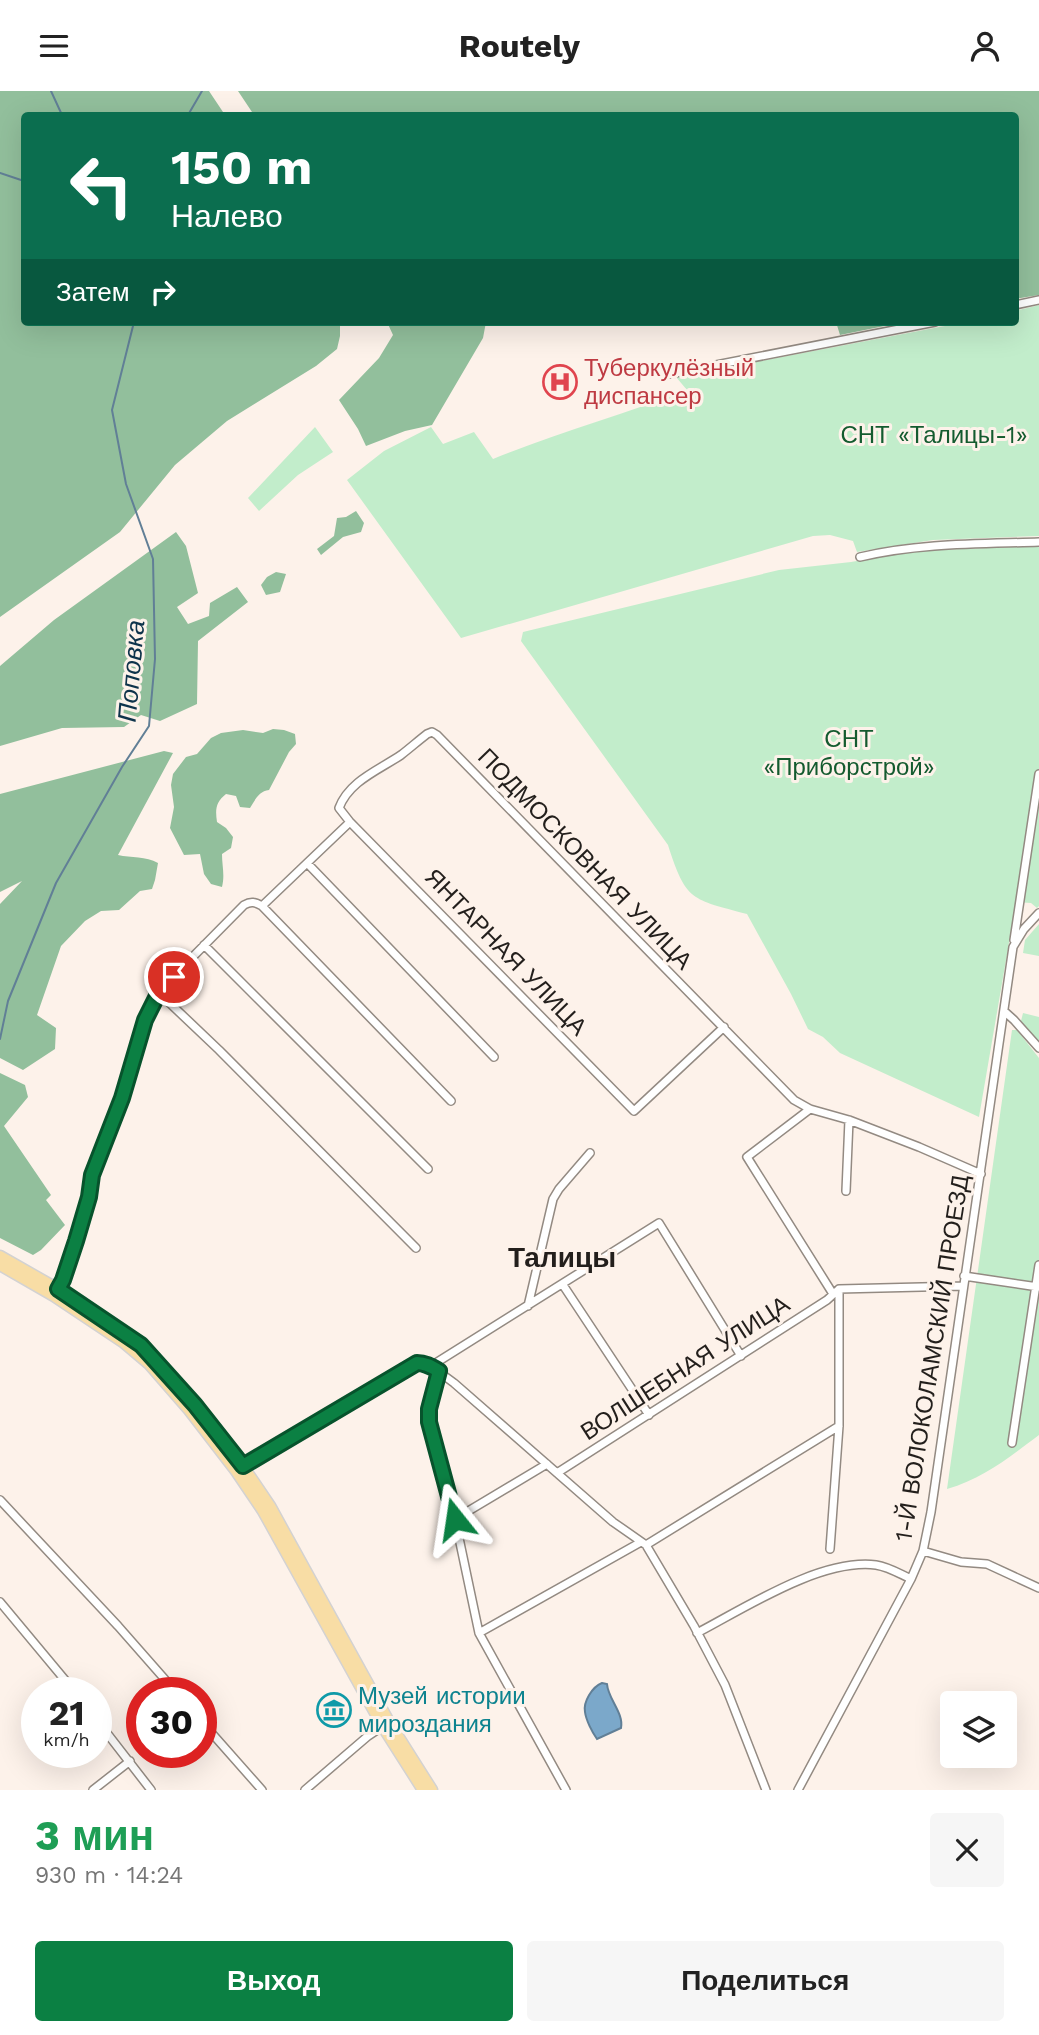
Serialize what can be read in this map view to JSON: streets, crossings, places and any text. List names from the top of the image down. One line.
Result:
{"streets":{"street":["ПОДМОСКОВНАЯ УЛИЦА","ЯНТАРНАЯ УЛИЦА","1-Й ВОЛОКОЛАМСКИЙ ПРОЕЗД","ВОЛШЕБНАЯ УЛИЦА"]},"crossings":[["ПОДМОСКОВНАЯ УЛИЦА","ЯНТАРНАЯ УЛИЦА"]],"districts":["Талицы"],"water":["Поповка"],"parks":["СНТ «Талицы-1»","СНТ «Приборстрой»"],"places":{"hospital":["Туберкулёзный диспансер"],"museum":["Музей истории мироздания"]},"page":{"header":"Routely","turn":["150 m","Налево"],"then":"Затем","speed":"21 km/h","limit":"30","heading":["3 мин","930 m · 14:24"],"buttons":["Выход","Поделиться"]}}
